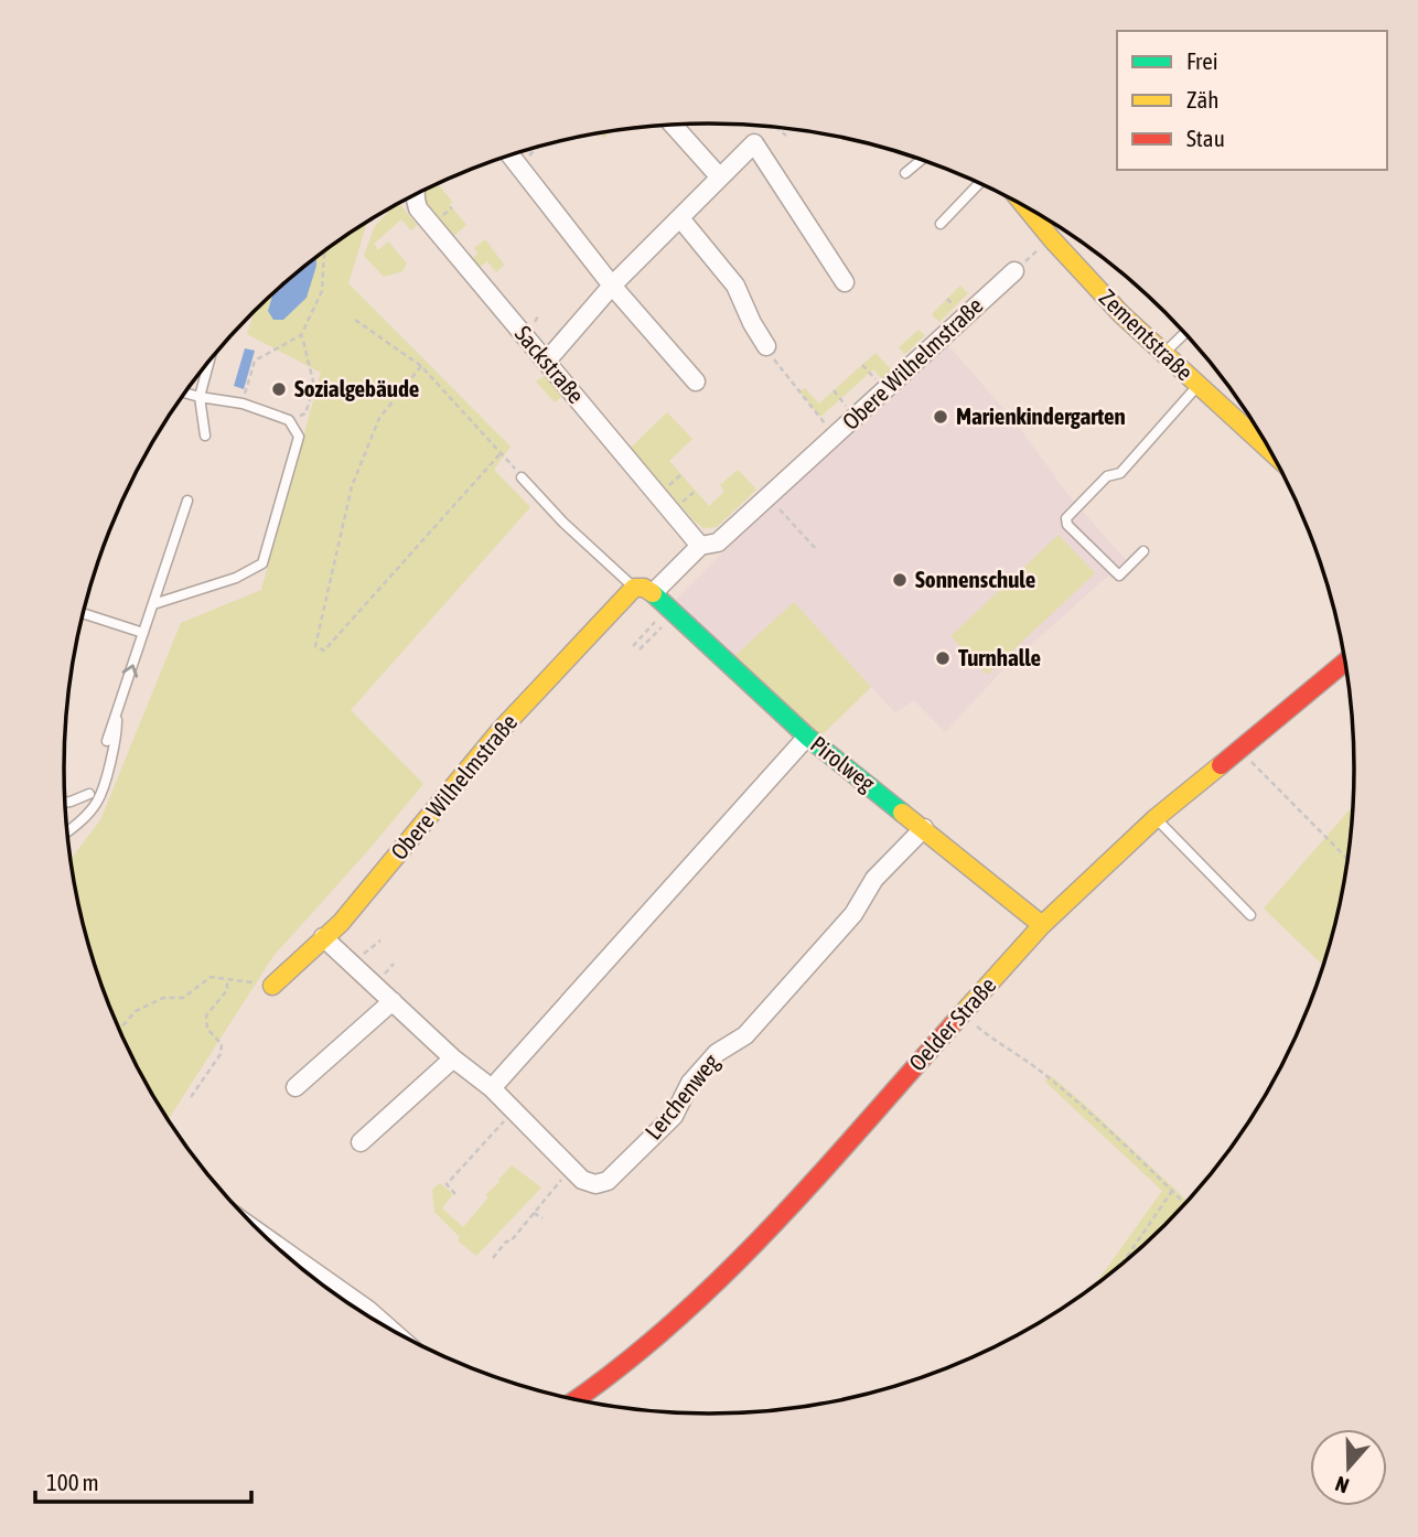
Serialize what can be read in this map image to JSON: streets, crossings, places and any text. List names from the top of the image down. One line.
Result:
{"streets":{"street":["Zementstraße","Obere Wilhelmstraße","Sackstraße","Pirolweg","Oelder Straße","Lerchenweg"]},"crossings":[["Obere Wilhelmstraße","Sackstraße"],["Obere Wilhelmstraße","Pirolweg"],["Obere Wilhelmstraße","Lerchenweg"],["Pirolweg","Oelder Straße"],["Pirolweg","Lerchenweg"]],"places":["Sozialgebäude","Marienkindergarten","Sonnenschule","Turnhalle"],"legend":["Frei","Zäh","Stau"],"scale_bar":"100 m","north":"bottom"}
